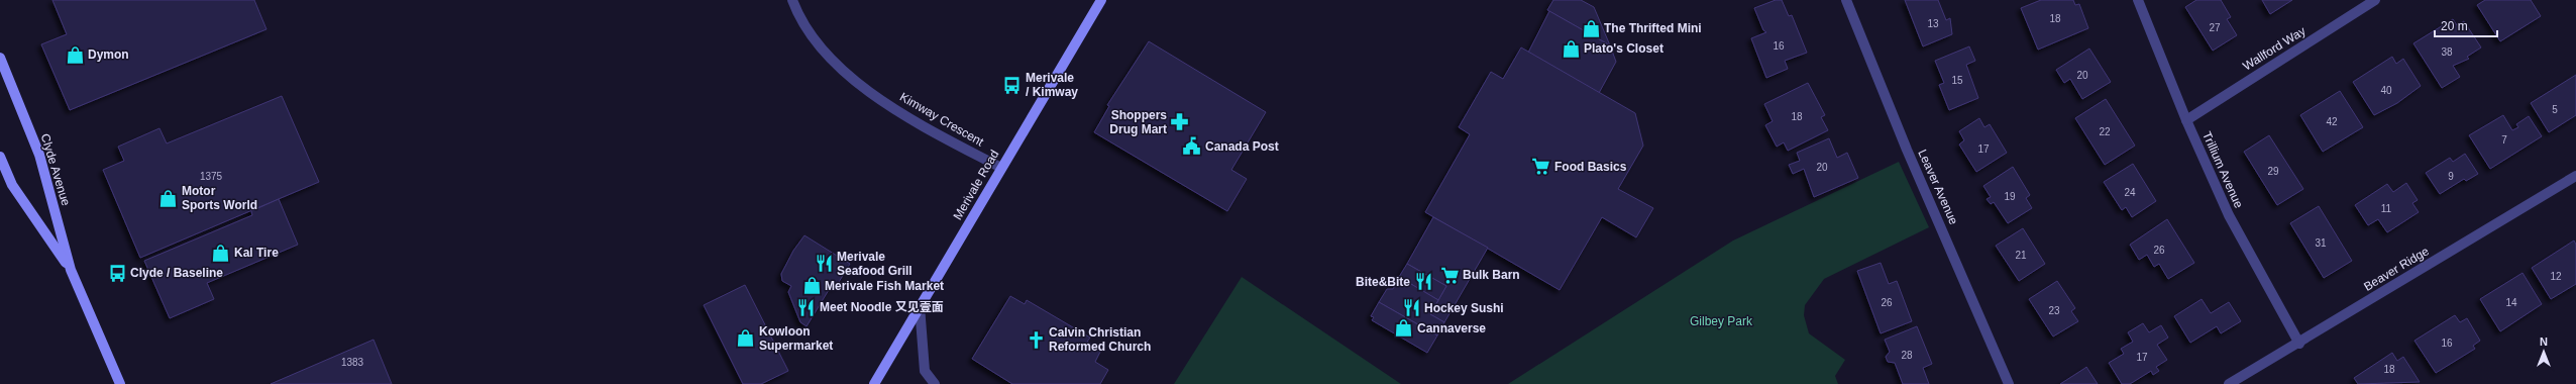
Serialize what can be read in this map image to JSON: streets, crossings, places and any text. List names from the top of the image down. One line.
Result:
{"streets":{"main road":["Clyde Avenue","Merivale Road"],"street":["Wallford Way","Kimway Crescent","Trillium Avenue","Leaver Avenue","Beaver Ridge"]},"crossings":[["Wallford Way","Trillium Avenue"],["Kimway Crescent","Merivale Road"],["Trillium Avenue","Beaver Ridge"]],"parks":["Gilbey Park"],"places":{"shop":["The Thrifted Mini","Plato's Closet","Dymon","Motor Sports World","Kal Tire","Merivale Fish Market","Cannaverse","Kowloon Supermarket"],"bus stop":["Merivale / Kimway","Clyde / Baseline"],"pharmacy":["Shoppers Drug Mart"],"public building":["Canada Post"],"supermarket":["Food Basics","Bulk Barn"],"restaurant":["Merivale Seafood Grill","Bite&Bite","Meet Noodle 又见壹面","Hockey Sushi"],"church":["Calvin Christian Reformed Church"]},"house_numbers":["18","13","27","16","38","20","15","40","5","18","42","22","7","17","20","29","1375","9","24","19","11","31","26","21","12","26","14","23","16","28","17","1383","18"],"scale_bar":"20 m","north":"top"}
